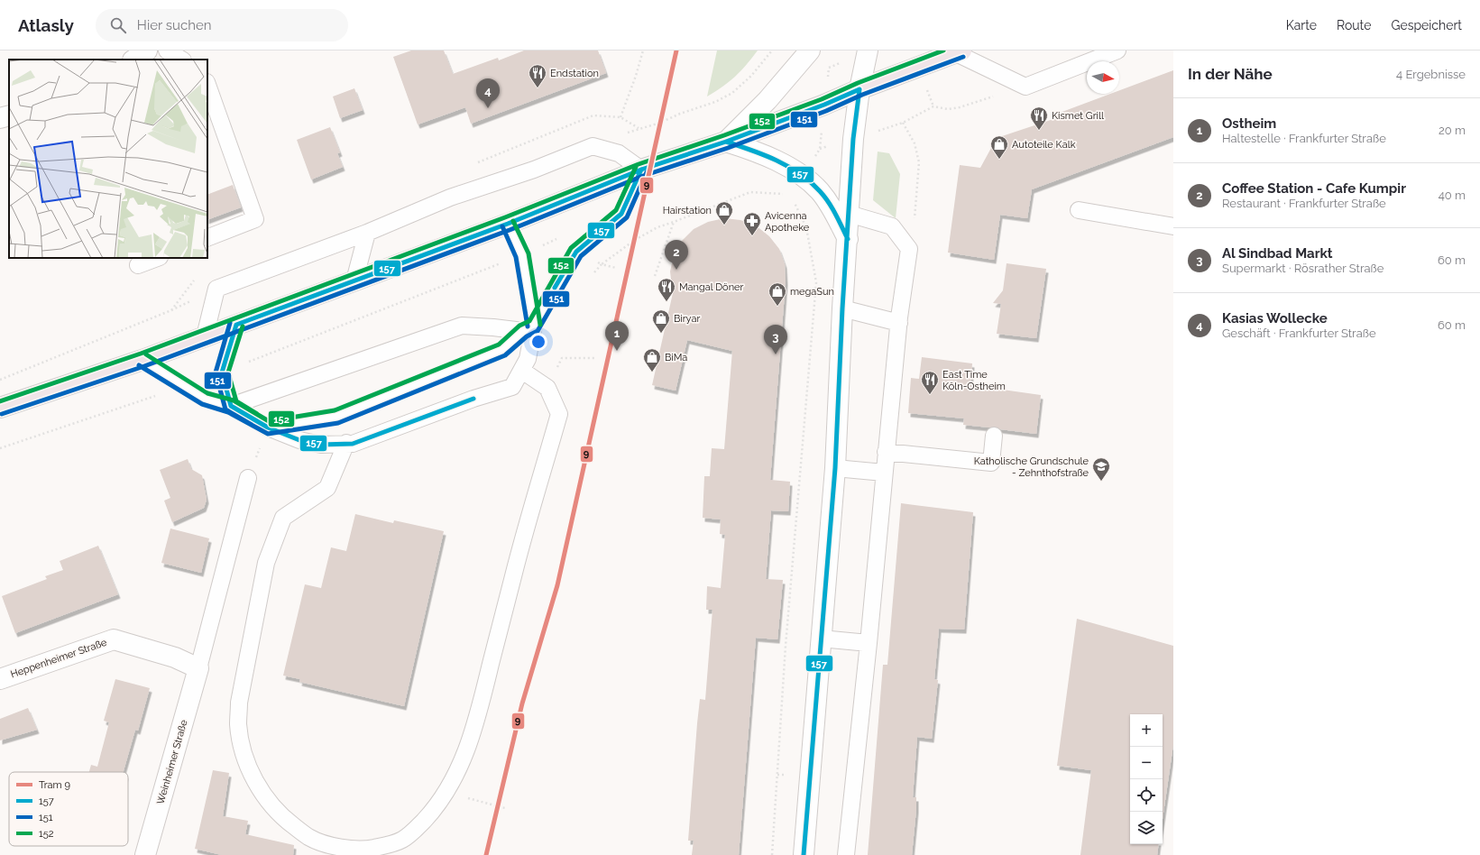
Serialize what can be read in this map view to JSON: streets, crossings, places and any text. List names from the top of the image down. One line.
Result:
{"streets":{"main road":["Heppenheimer Straße","Weinheimer Straße"]},"crossings":[["Heppenheimer Straße","Weinheimer Straße"]],"places":{"restaurant":["Endstation","Kismet Grill","Mangal Döner","East Time Köln-Ostheim"],"shop":["Autoteile Kalk","Hairstation","megaSun","Biryar","BiMa"],"pharmacy":["Avicenna Apotheke"],"school or university":["Katholische Grundschule - Zehnthofstraße"]},"lines":["tram line 9","transit line 152","transit line 151","transit line 157"],"legend":["Tram 9","157","151","152"],"north":"right","page":{"header":"Atlasly","search":"Hier suchen","nav":["Karte","Route","Gespeichert"],"heading":["In der Nähe","4 Ergebnisse"],"pins":["4","2","1","3"],"list":[{"mark":"1","name":"Ostheim","note":"Haltestelle · Frankfurter Straße","value":"20 m"},{"mark":"2","name":"Coffee Station - Cafe Kumpir","note":"Restaurant · Frankfurter Straße","value":"40 m"},{"mark":"3","name":"Al Sindbad Markt","note":"Supermarkt · Rösrather Straße","value":"60 m"},{"mark":"4","name":"Kasias Wollecke","note":"Geschäft · Frankfurter Straße","value":"60 m"}],"map_buttons":["+","−"]}}
